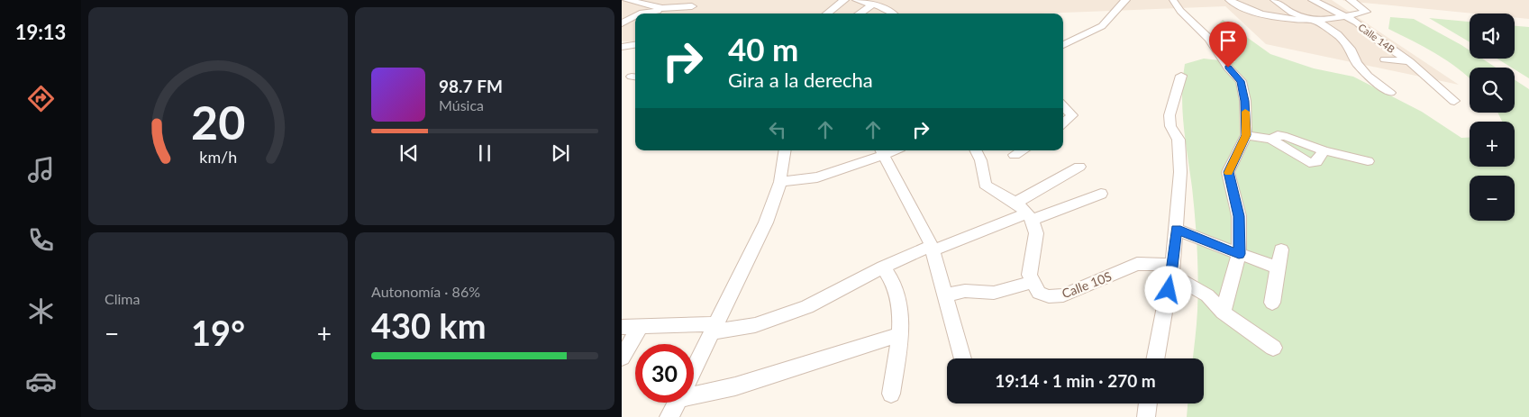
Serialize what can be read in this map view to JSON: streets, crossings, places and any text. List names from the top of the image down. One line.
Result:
{"streets":{"street":["Calle 14B","Calle 10S"]},"page":{"tabs":"19:13","map_buttons":["+","−"],"turn":["40 m","Gira a la derecha"],"song":["98.7 FM","Música"],"tile":["Clima",["Autonomía · 86%","430 km"]],"heat":["−","19°","+"],"limit":"30","trip":"19:14 · 1 min · 270 m","gauge":["20","km/h"]}}
